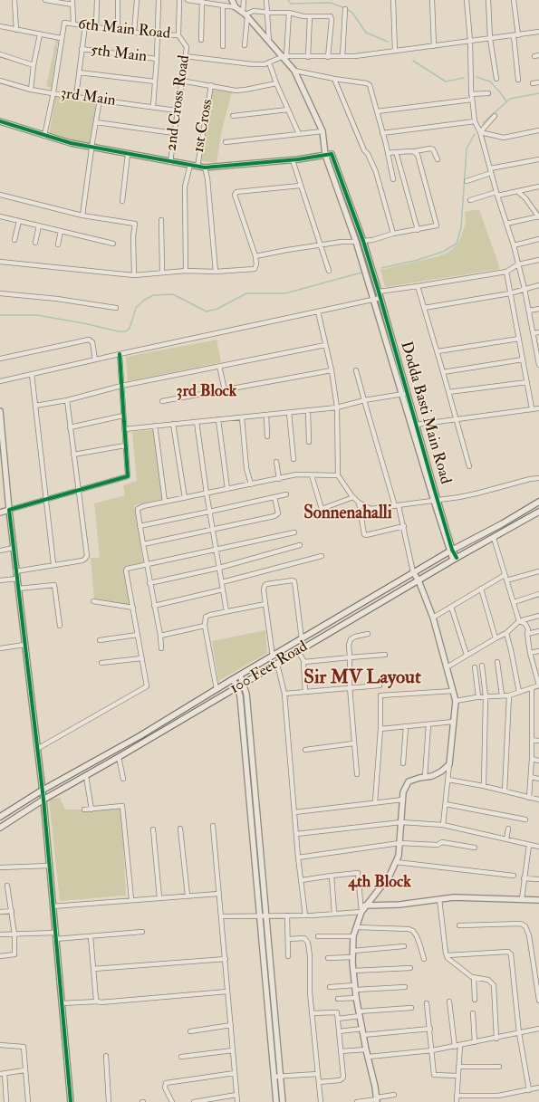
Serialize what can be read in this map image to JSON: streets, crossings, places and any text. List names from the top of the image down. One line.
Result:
{"streets":{"main road":["100 Feet Road"],"street":["6th Main Road","5th Main","3rd Main","2nd Cross Road","1st Cross","Dodda Basti Main Road"]},"crossings":[["6th Main Road","2nd Cross Road"],["3rd Main","2nd Cross Road"],["Dodda Basti Main Road","100 Feet Road"]],"districts":["3rd Block","Sonnenahalli","Sir MV Layout","4th Block"]}
